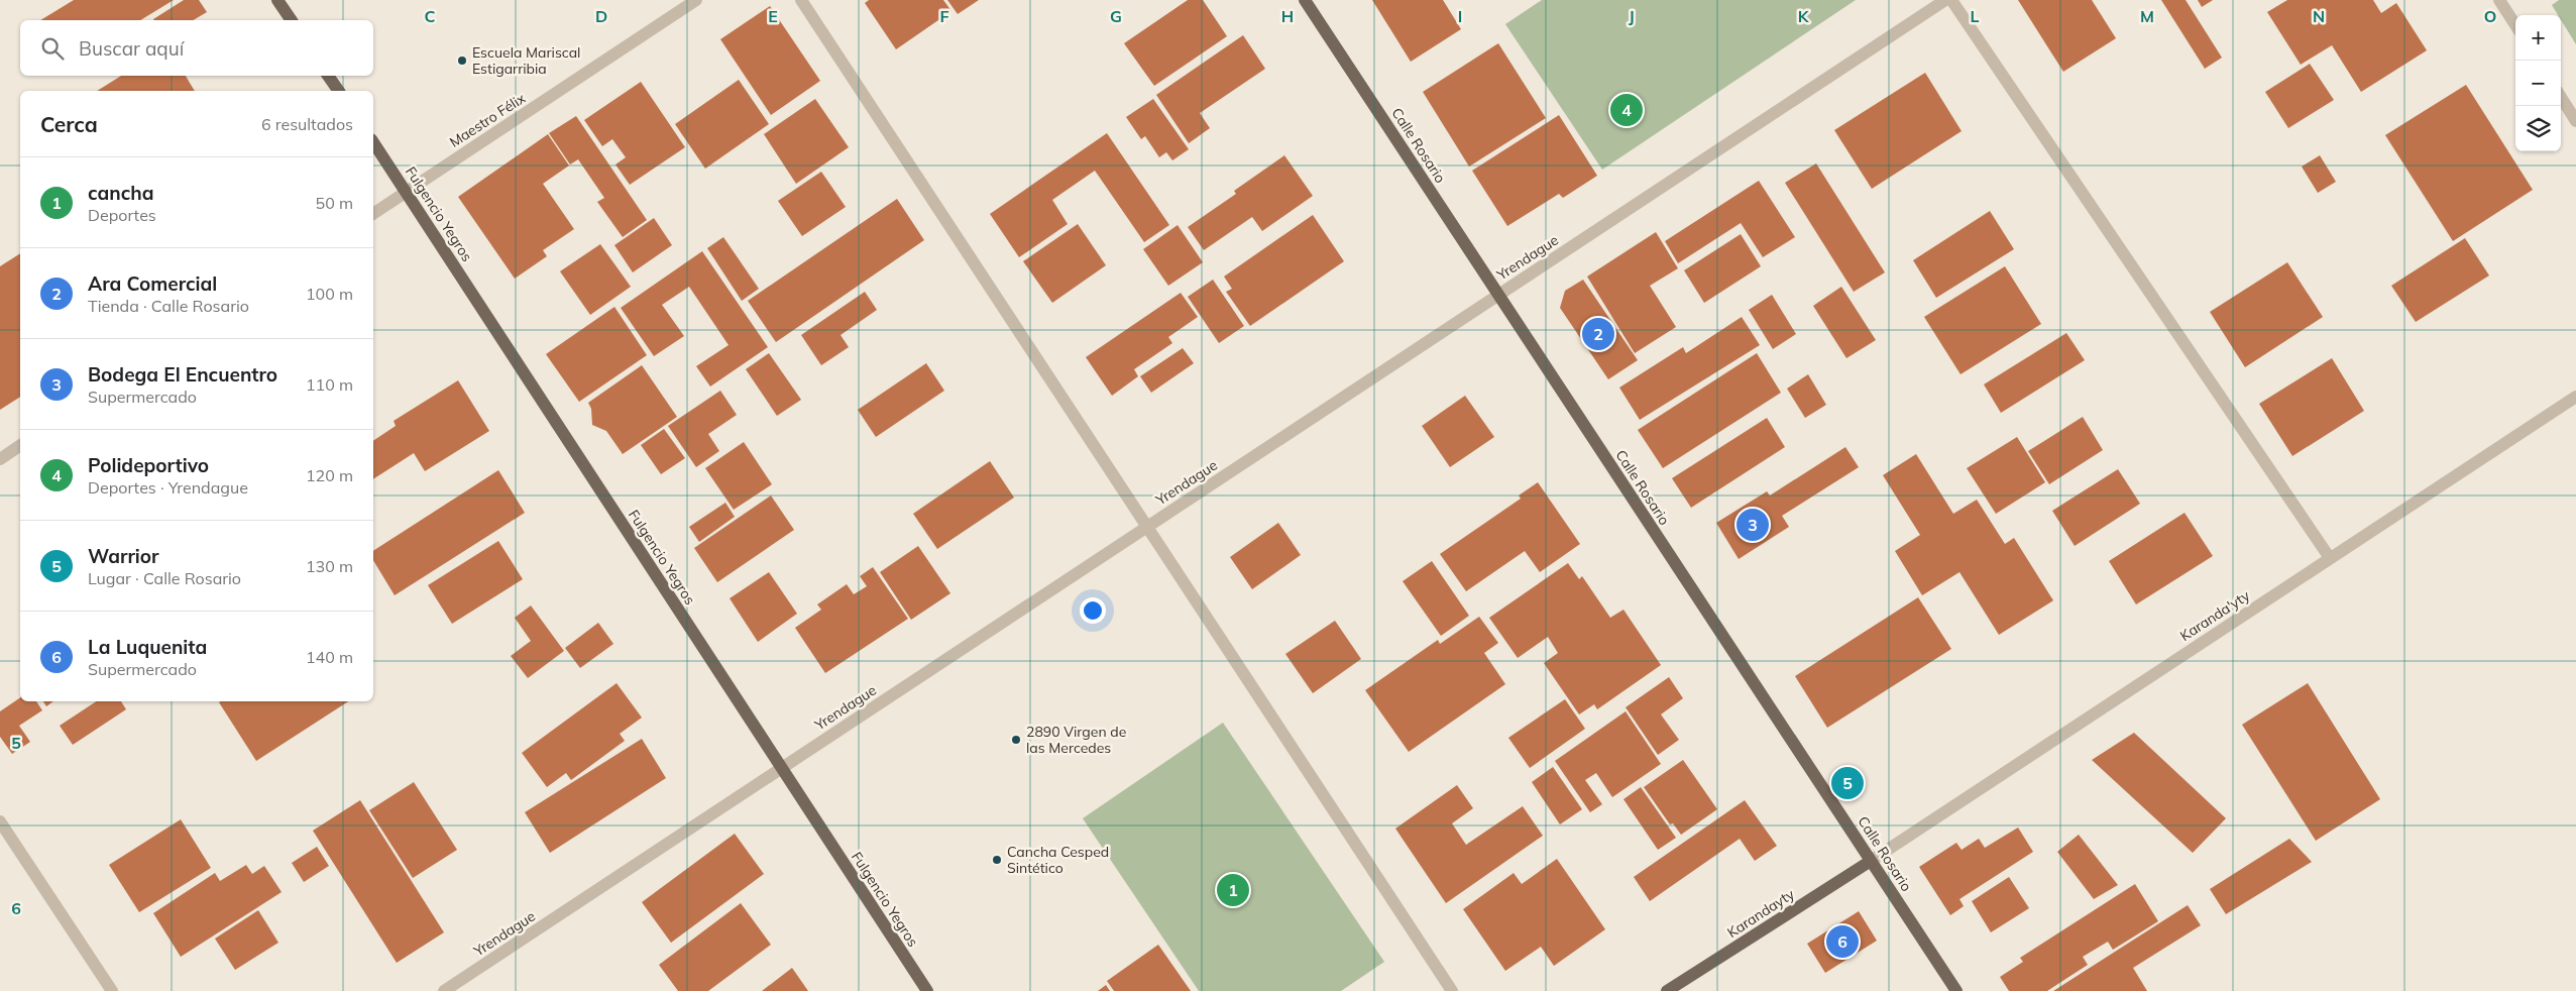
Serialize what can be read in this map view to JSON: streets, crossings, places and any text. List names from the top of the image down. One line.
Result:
{"streets":{"main road":["Calle Rosario","Fulgencio Yegros","Karandayty"],"street":["Maestro Félix","Yrendague","Karanda'yty"]},"crossings":[["Maestro Félix","Fulgencio Yegros"],["Calle Rosario","Yrendague"],["Calle Rosario","Karanda'yty"],["Calle Rosario","Karandayty"],["Fulgencio Yegros","Yrendague"],["Karanda'yty","Karandayty"]],"places":["Escuela Mariscal Estigarribia","2890 Virgen de las Mercedes","Cancha Cesped Sintético"],"page":{"map_buttons":["+","−"],"search":"Buscar aquí","heading":["Cerca","6 resultados"],"pins":["4","2","3","5","1","6"],"list":[{"mark":"1","name":"cancha","note":"Deportes","value":"50 m"},{"mark":"2","name":"Ara Comercial","note":"Tienda · Calle Rosario","value":"100 m"},{"mark":"3","name":"Bodega El Encuentro","note":"Supermercado","value":"110 m"},{"mark":"4","name":"Polideportivo","note":"Deportes · Yrendague","value":"120 m"},{"mark":"5","name":"Warrior","note":"Lugar · Calle Rosario","value":"130 m"},{"mark":"6","name":"La Luquenita","note":"Supermercado","value":"140 m"}]},"grid":{"columns":["C","D","E","F","G","H","I","J","K","L","M","N","O"],"rows":["5","6"]}}
